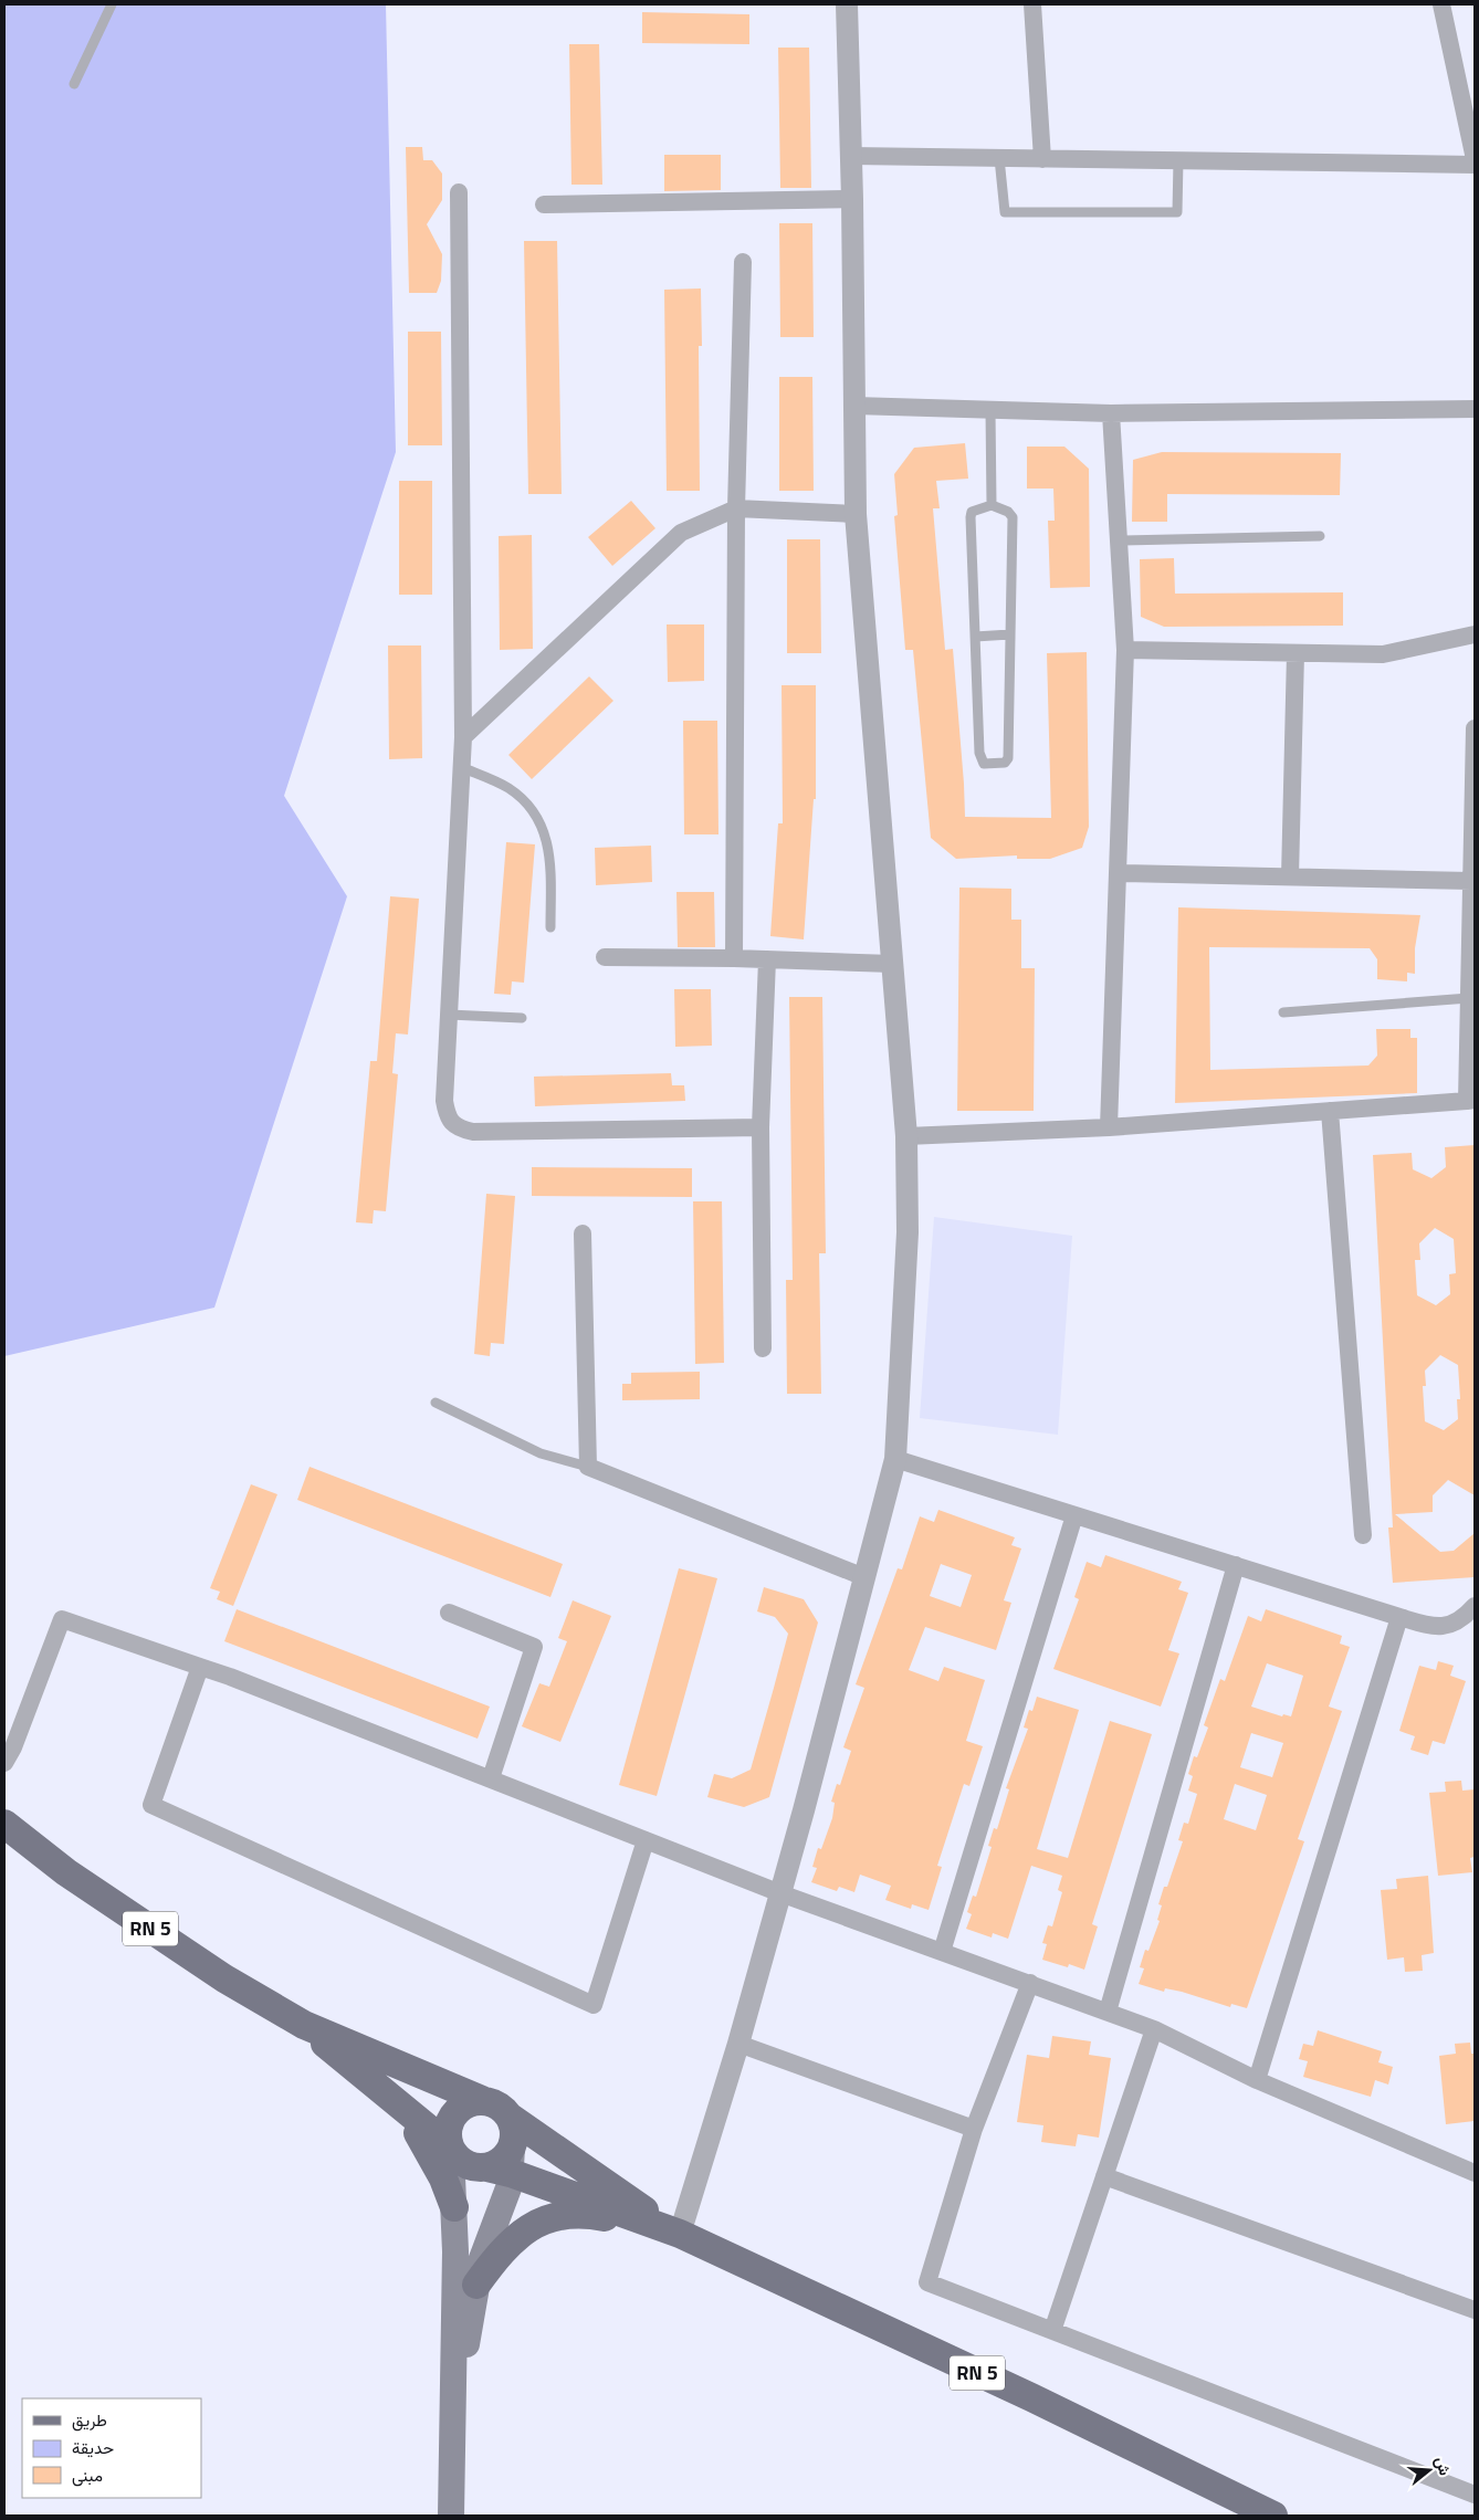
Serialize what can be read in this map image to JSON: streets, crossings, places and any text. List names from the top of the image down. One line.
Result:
{"streets":{"main road":["RN 5"]},"legend":["طريق","حديقة","مبنى"],"north":"right"}
